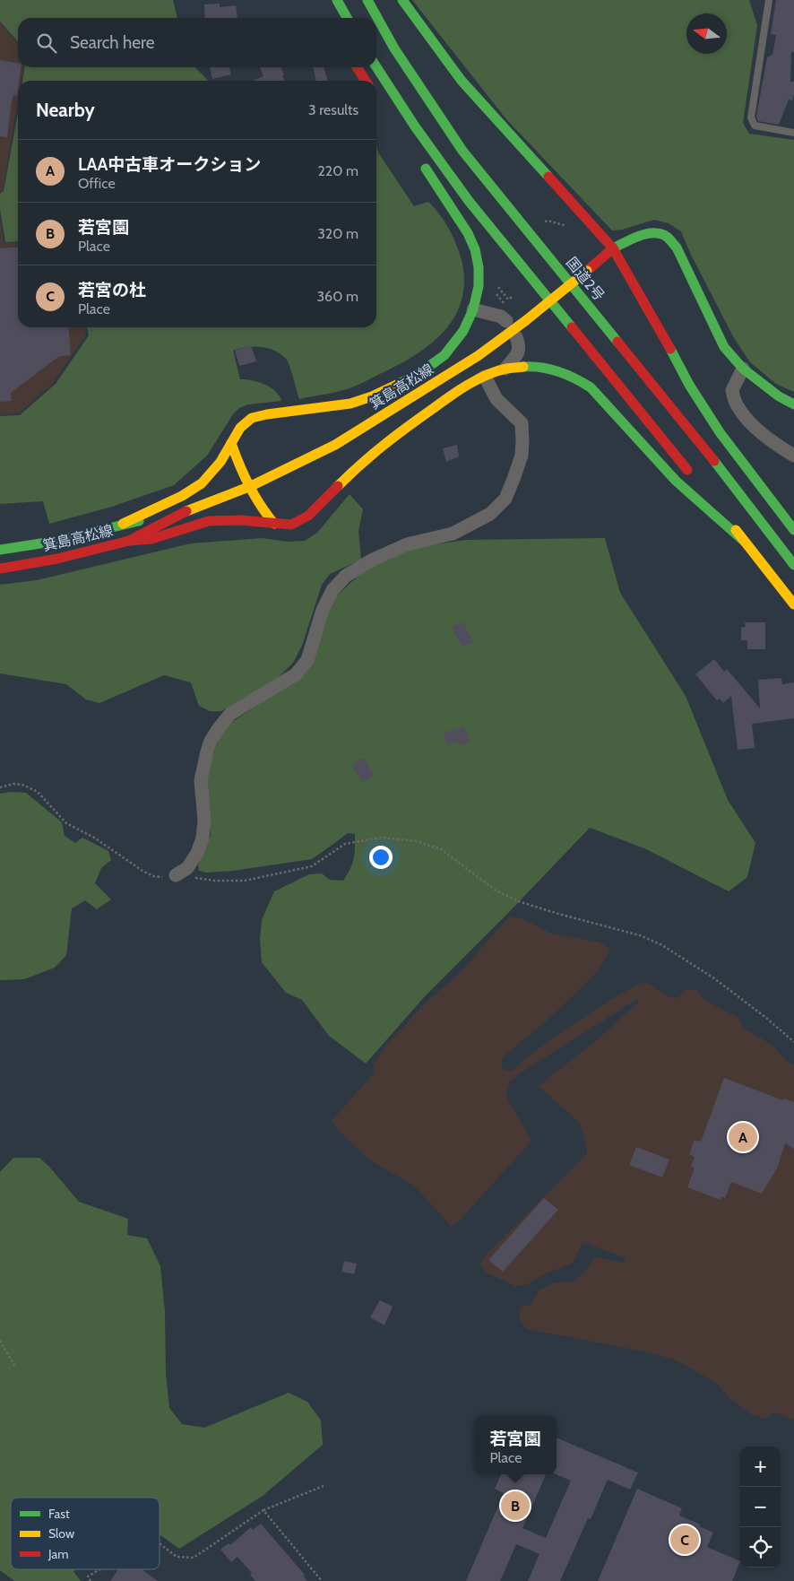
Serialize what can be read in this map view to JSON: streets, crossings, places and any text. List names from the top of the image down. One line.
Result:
{"streets":{"main road":["国道2号","箕島高松線"]},"legend":["Fast","Slow","Jam"],"north":"left","page":{"search":"Search here","heading":["Nearby","3 results"],"list":[{"mark":"A","name":"LAA中古車オークション","note":"Office","value":"220 m"},{"mark":"B","name":"若宮園","note":"Place","value":"320 m"},{"mark":"C","name":"若宮の杜","note":"Place","value":"360 m"}],"pins":["A","B","C"],"popup":["若宮園","Place"],"map_buttons":["+","−"]}}
